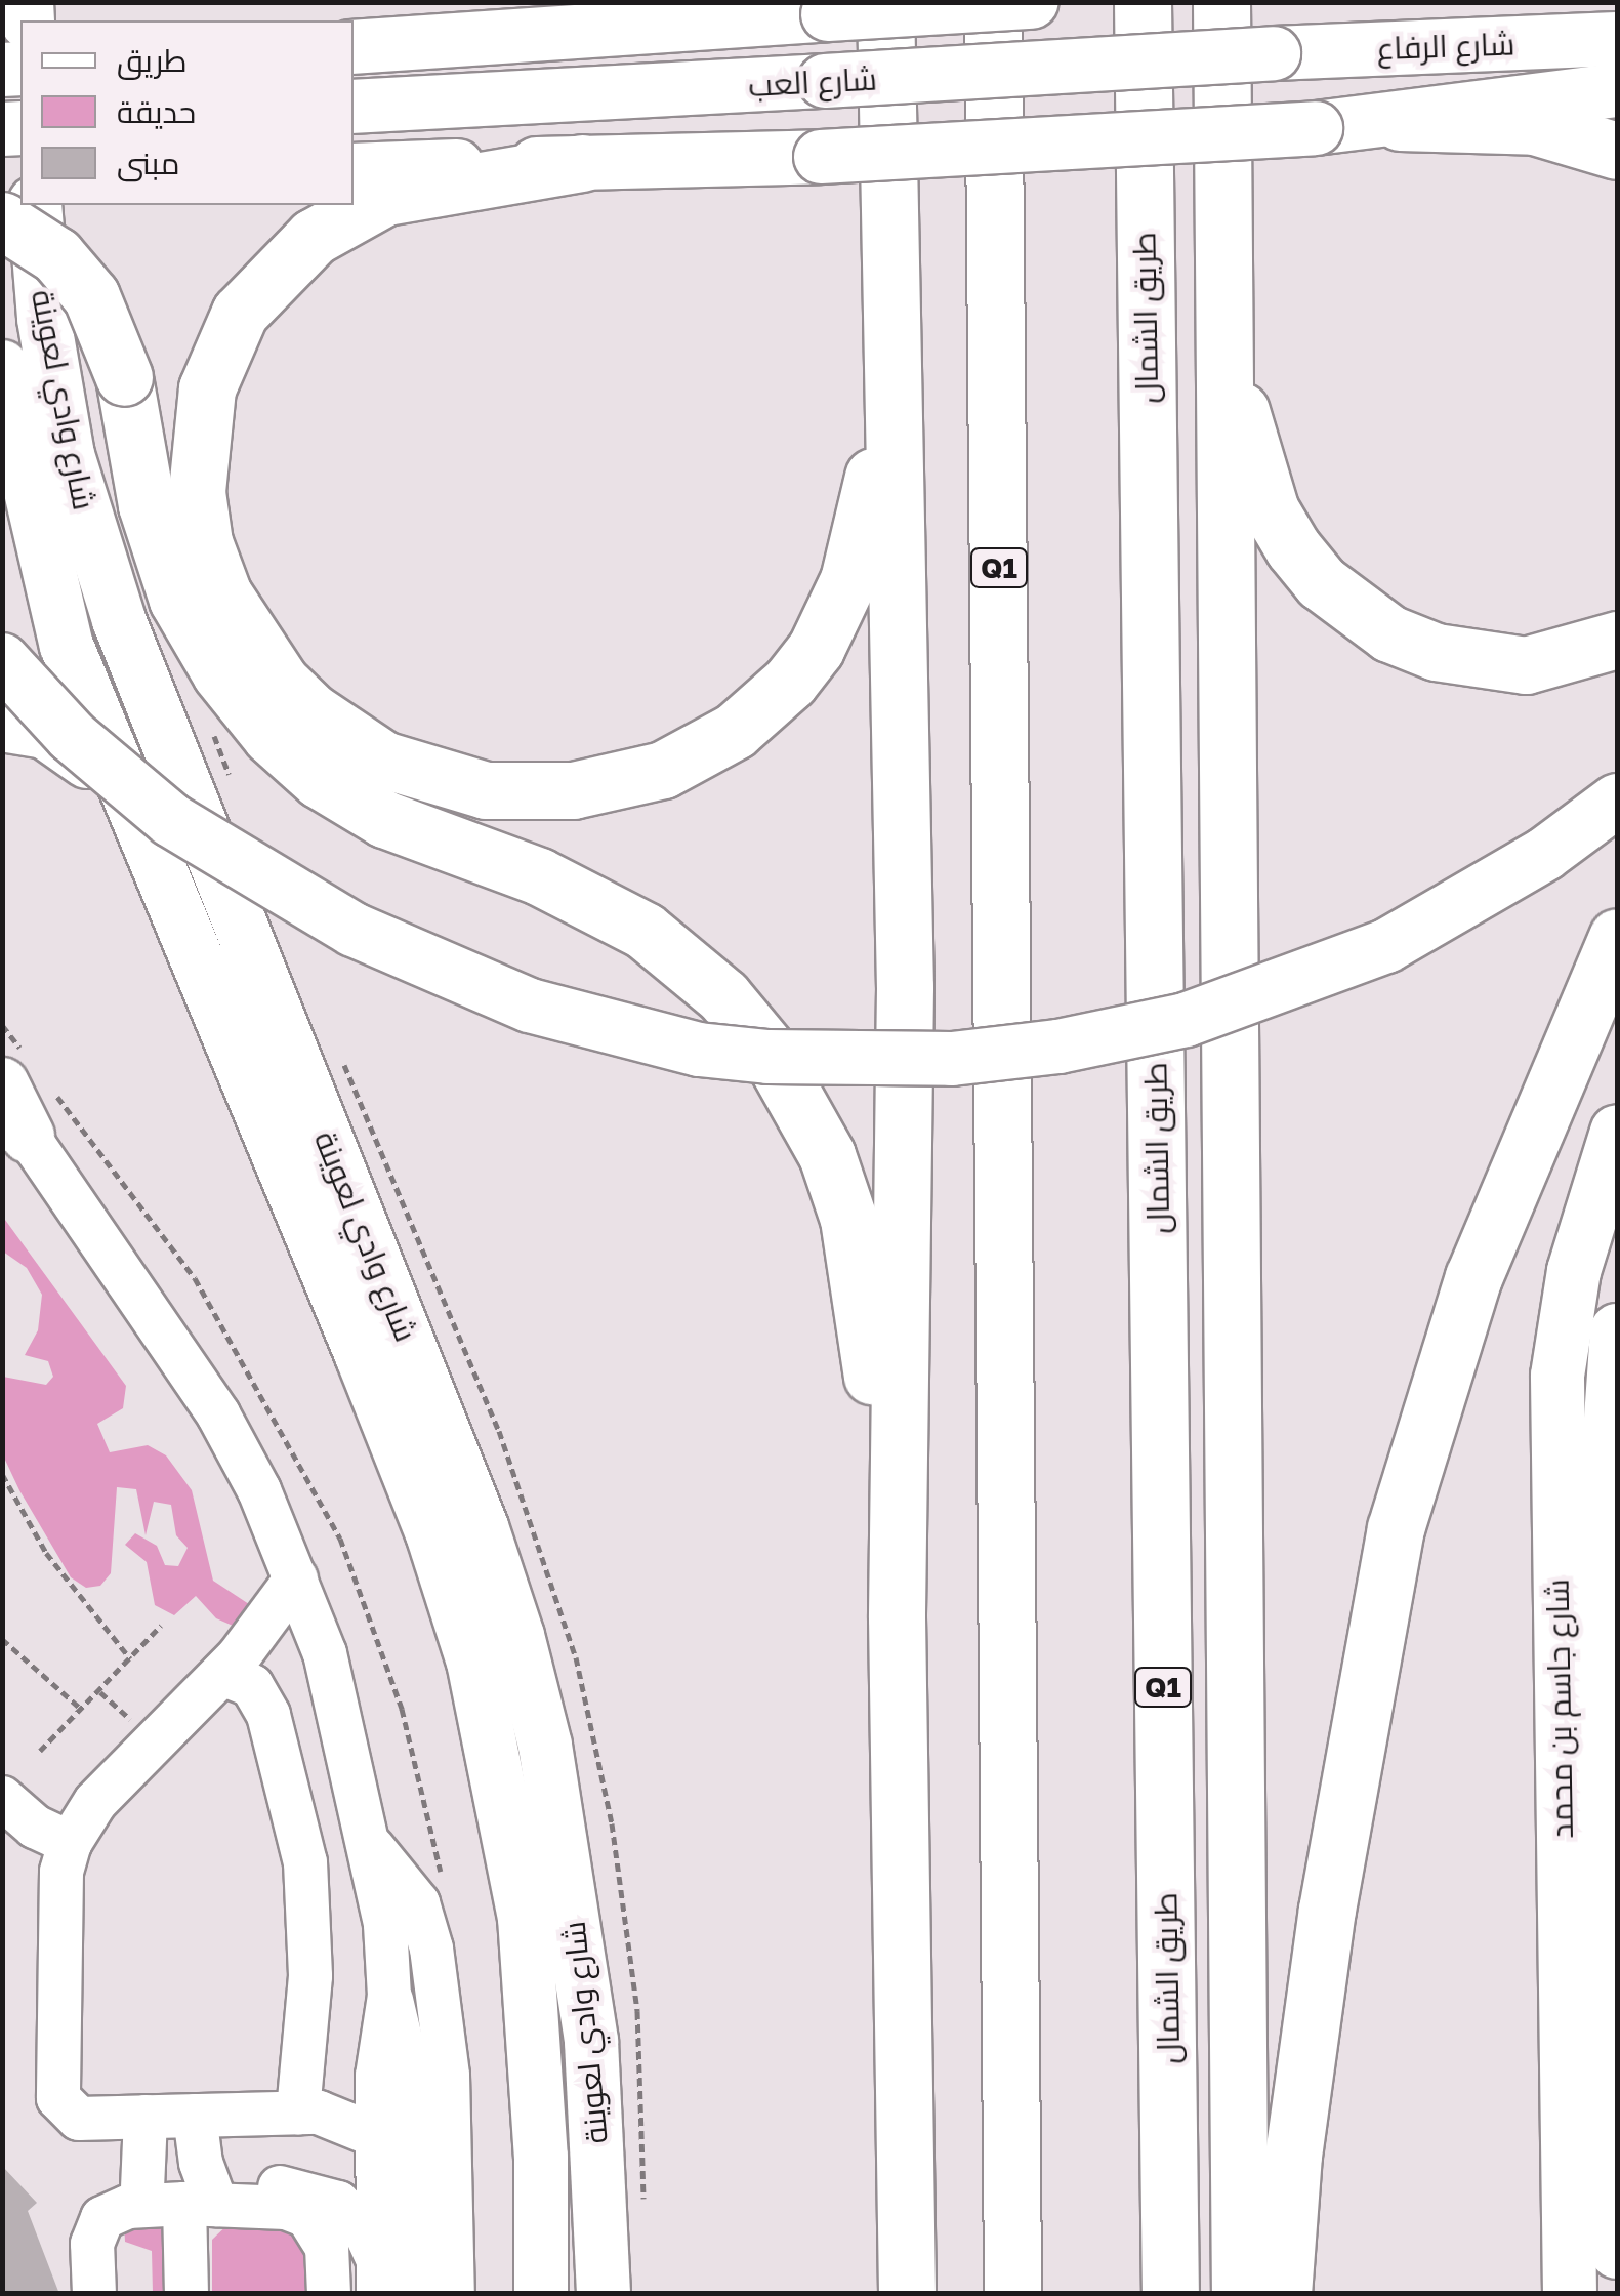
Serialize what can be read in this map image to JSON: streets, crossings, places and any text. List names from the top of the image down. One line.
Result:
{"streets":{"highway":["طريق الشمال","Q1"],"main road":["شارع الرفاع","شارع العب","شارع وادي لعوينة","شارع جاسم بن محمد"]},"crossings":[["شارع الرفاع","شارع العب"]],"legend":["طريق","حديقة","مبنى"]}
